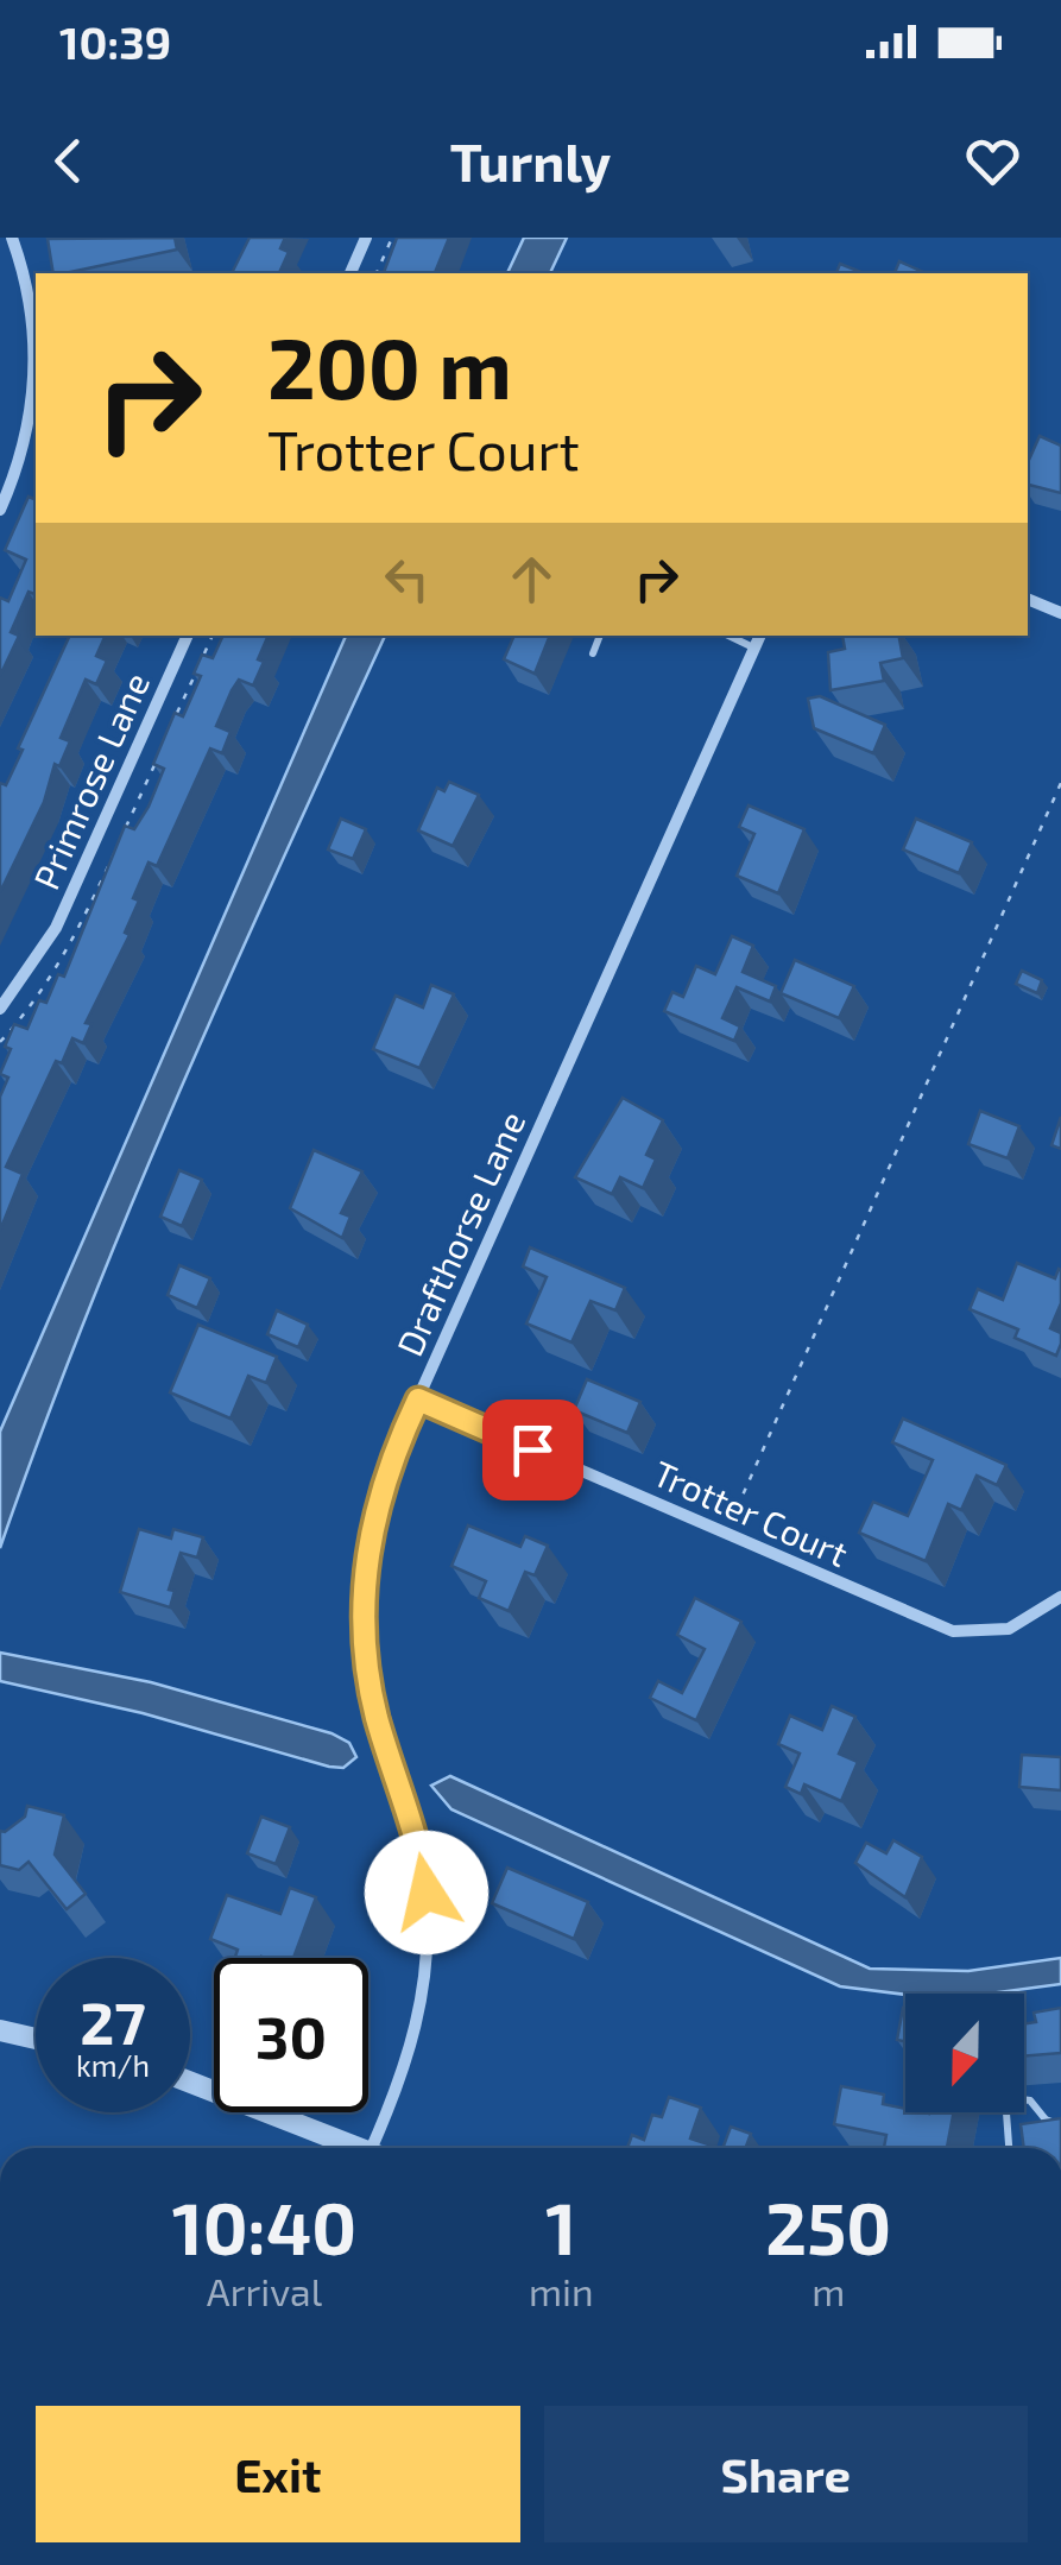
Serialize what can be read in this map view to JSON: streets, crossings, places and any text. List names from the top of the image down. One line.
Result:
{"streets":{"street":["Primrose Lane","Drafthorse Lane","Trotter Court"]},"crossings":[["Drafthorse Lane","Trotter Court"]],"north":"bottom","page":{"status":"10:39","header":"Turnly","turn":["200 m","Trotter Court"],"speed":"27 km/h","limit":"30","eta":["10:40","Arrival","1","min","250","m"],"buttons":["Exit","Share"]}}
